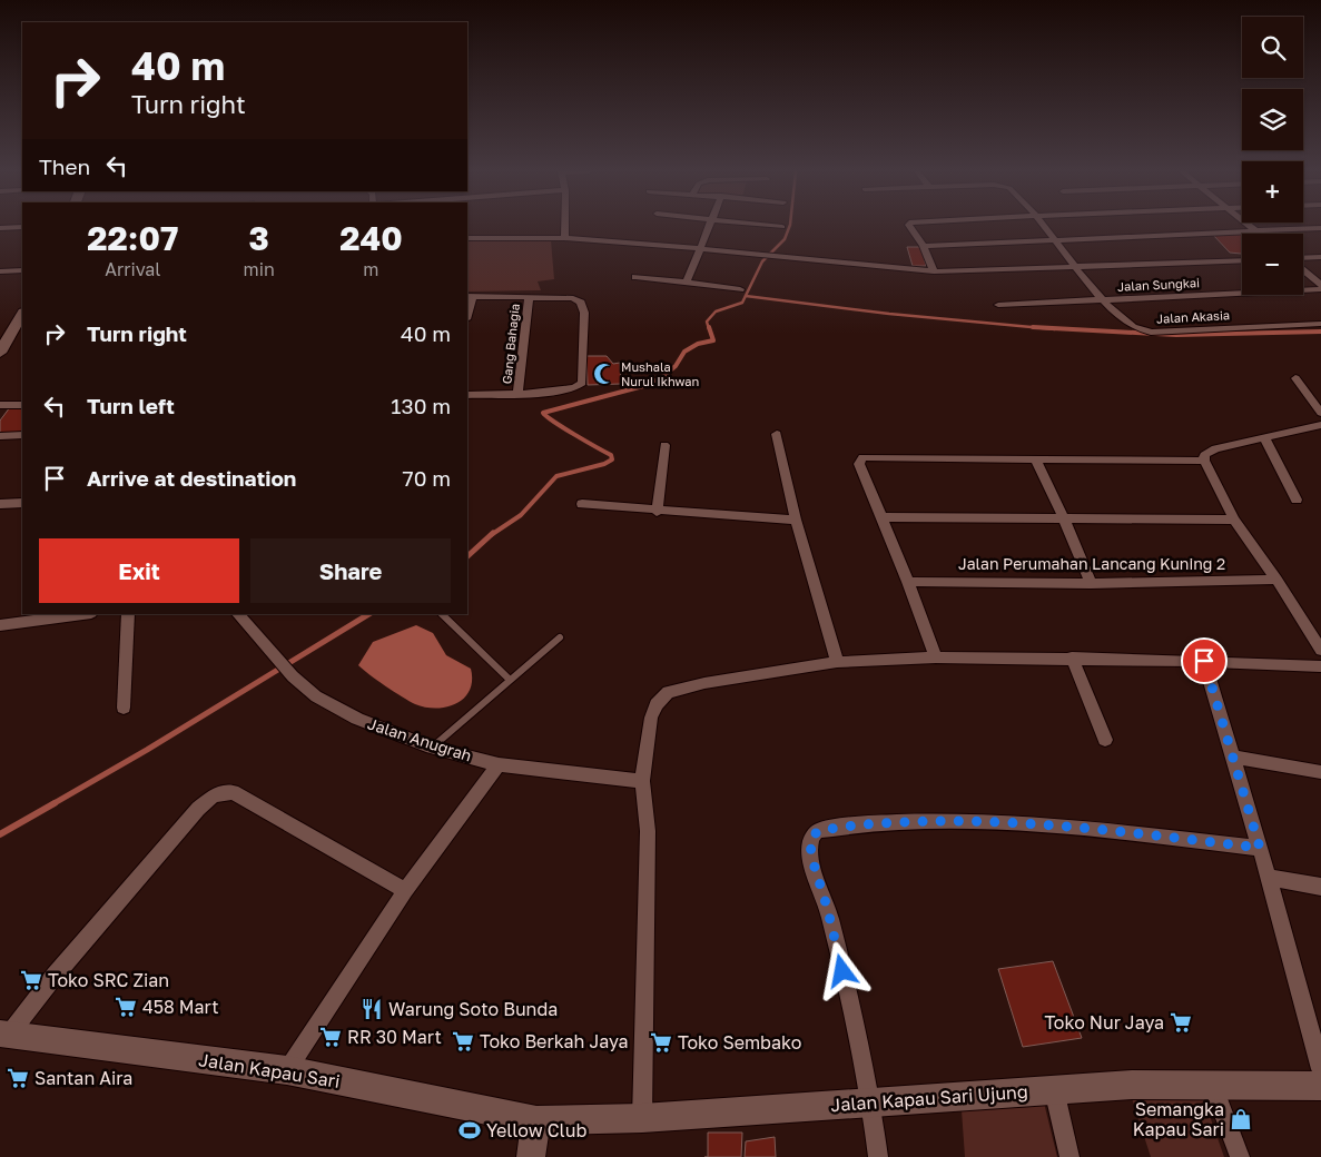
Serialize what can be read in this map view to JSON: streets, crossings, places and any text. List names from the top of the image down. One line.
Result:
{"streets":{"main road":["Jalan Kapau Sari","Jalan Kapau Sari Ujung"],"street":["Jalan Sungkai","Jalan Akasia","Gang Bahagia","Jalan Perumahan Lancang Kuning 2","Jalan Anugrah"]},"crossings":[["Jalan Sungkai","Jalan Akasia"],["Jalan Kapau Sari","Jalan Kapau Sari Ujung"]],"places":{"mosque":["Mushala Nurul Ikhwan"],"supermarket":["Toko SRC Zian","458 Mart","Toko Nur Jaya","RR 30 Mart","Toko Berkah Jaya","Toko Sembako","Santan Aira"],"restaurant":["Warung Soto Bunda"],"shop":["Semangka Kapau Sari"],"sports":["Yellow Club"]},"page":{"map_buttons":["+","−"],"turn":["40 m","Turn right"],"then":"Then","eta":["22:07","Arrival","3","min","240","m"],"list":[{"name":"Turn right","value":"40 m"},{"name":"Turn left","value":"130 m"},{"name":"Arrive at destination","value":"70 m"}],"buttons":["Exit","Share"]}}
